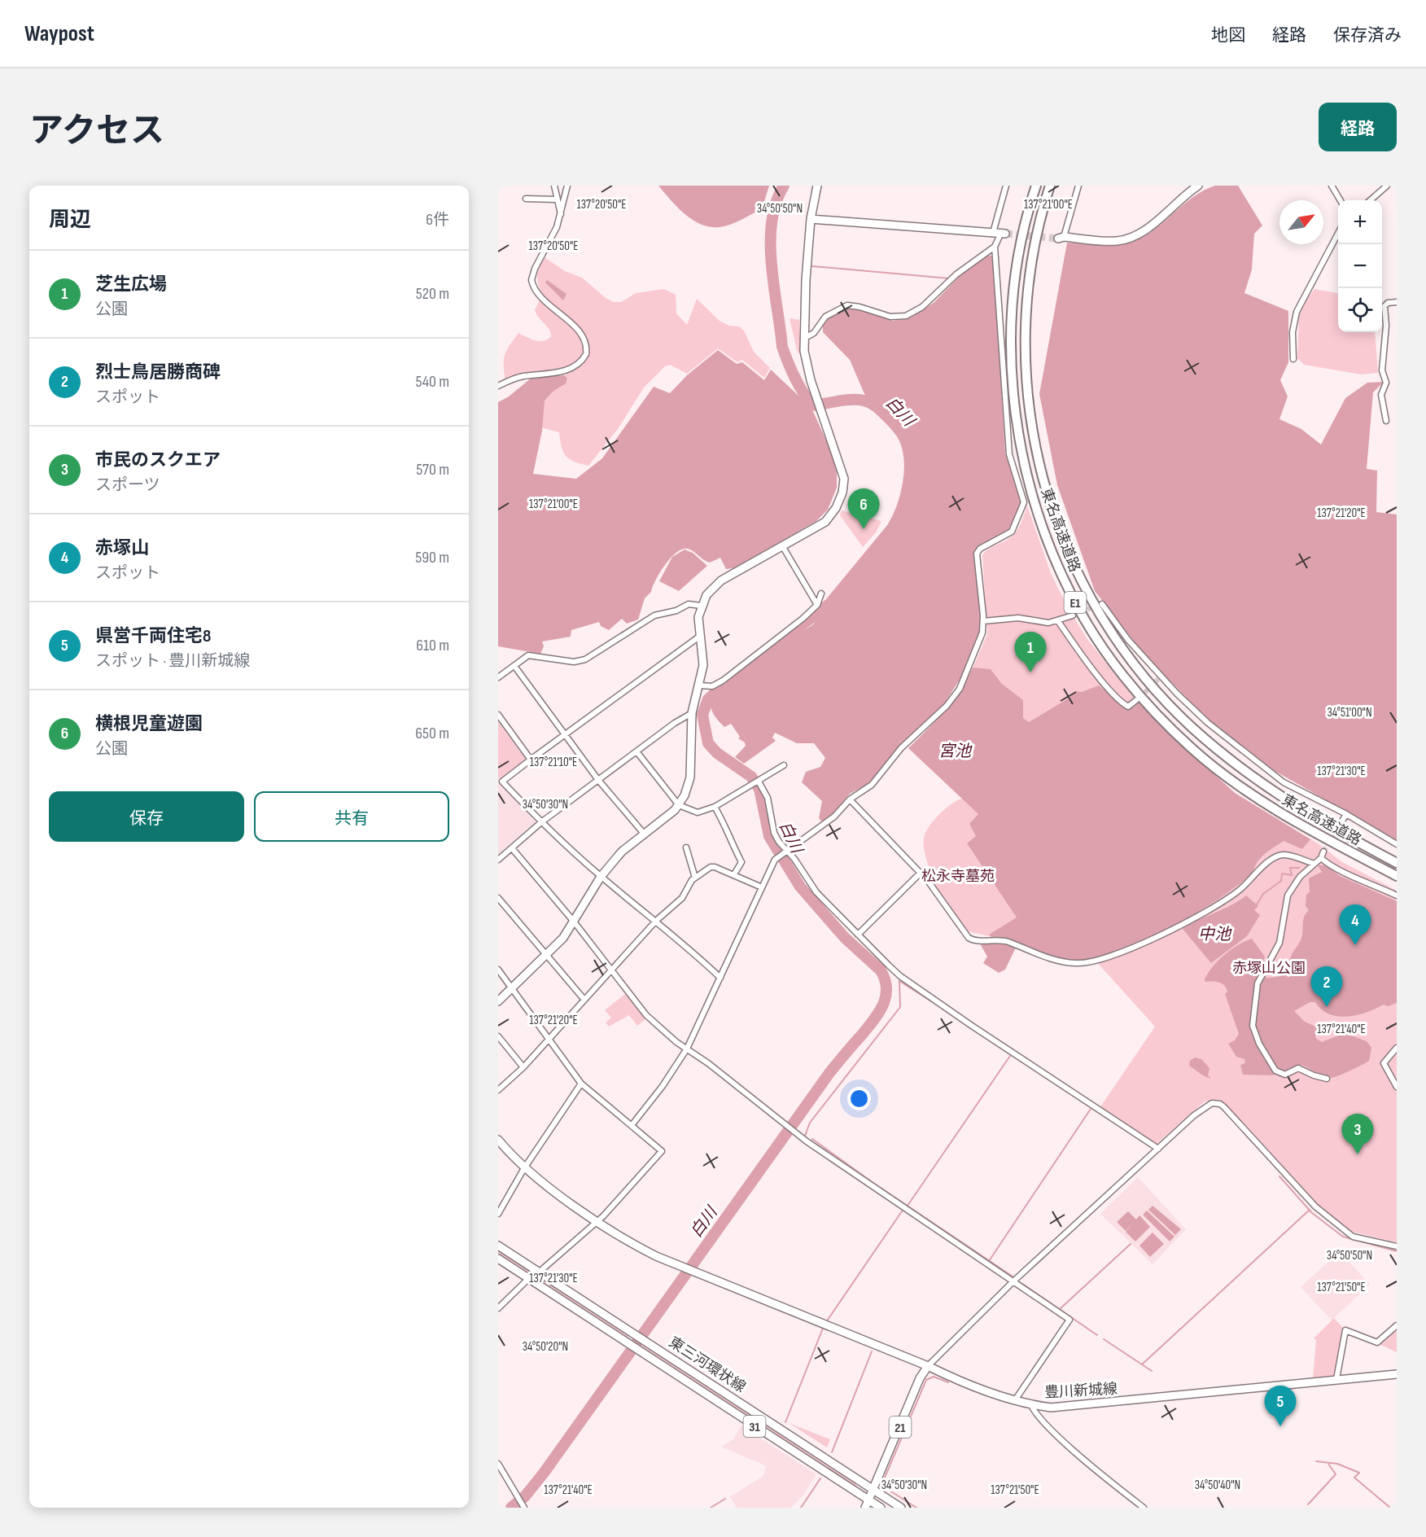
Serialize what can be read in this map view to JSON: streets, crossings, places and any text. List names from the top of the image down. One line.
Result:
{"streets":{"highway":["東名高速道路","E1"],"street":["東三河環状線","豊川新城線","31","21"]},"crossings":[["東三河環状線","21"],["豊川新城線","21"]],"water":["白川","宮池","中池"],"parks":["松永寺墓苑","赤塚山公園"],"north":"top right","page":{"header":"Waypost","nav":["地図","経路","保存済み"],"title":"アクセス","buttons":["経路",["保存","共有"]],"heading":["周辺","6件"],"map_buttons":["+","−"],"list":[{"mark":"1","name":"芝生広場","note":"公園","value":"520 m"},{"mark":"2","name":"烈士鳥居勝商碑","note":"スポット","value":"540 m"},{"mark":"3","name":"市民のスクエア","note":"スポーツ","value":"570 m"},{"mark":"4","name":"赤塚山","note":"スポット","value":"590 m"},{"mark":"5","name":"県営千両住宅8","note":"スポット · 豊川新城線","value":"610 m"},{"mark":"6","name":"横根児童遊園","note":"公園","value":"650 m"}],"pins":["6","1","4","2","3","5"]},"coordinates":["137°20'50\"E","137°21'00\"E","34°50'50\"N","137°21'20\"E","34°51'00\"N","137°21'10\"E","137°21'30\"E","34°50'30\"N","137°21'40\"E","137°21'50\"E","34°50'20\"N","34°50'40\"N"]}
